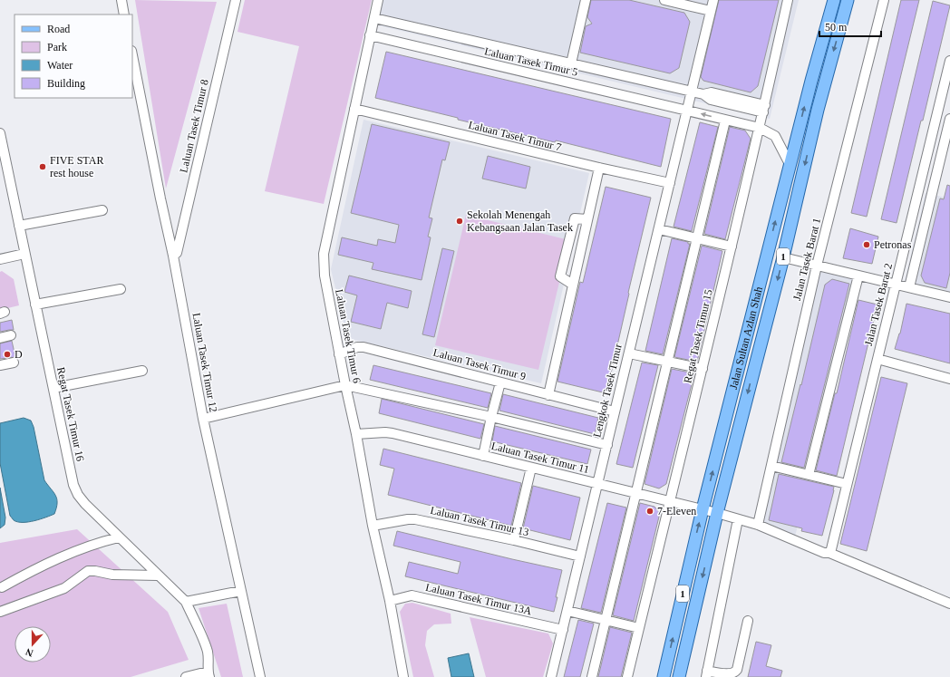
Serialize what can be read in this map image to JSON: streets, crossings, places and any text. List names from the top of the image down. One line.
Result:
{"streets":{"main road":["1","Jalan Sultan Azlan Shah"],"street":["Laluan Tasek Timur 5","Laluan Tasek Timur 8","Laluan Tasek Timur 7","Jalan Tasek Barat 1","Jalan Tasek Barat 2","Laluan Tasek Timur 6","Regat Tasek Timur 15","Laluan Tasek Timur 12","Laluan Tasek Timur 9","Lengkok Tasek Timur","Regat Tasek Timur 16","Laluan Tasek Timur 11","Laluan Tasek Timur 13","Laluan Tasek Timur 13A"]},"crossings":[["Laluan Tasek Timur 5","Laluan Tasek Timur 6"],["Laluan Tasek Timur 5","Lengkok Tasek Timur"],["Laluan Tasek Timur 8","Laluan Tasek Timur 12"],["Laluan Tasek Timur 7","Laluan Tasek Timur 6"],["Laluan Tasek Timur 7","Lengkok Tasek Timur"],["Jalan Tasek Barat 1","Laluan Tasek Timur 11"],["Jalan Tasek Barat 2","Laluan Tasek Timur 11"],["Laluan Tasek Timur 6","Laluan Tasek Timur 9"],["Laluan Tasek Timur 6","Laluan Tasek Timur 11"],["Laluan Tasek Timur 6","Laluan Tasek Timur 13"],["Laluan Tasek Timur 6","Laluan Tasek Timur 13A"],["Regat Tasek Timur 15","Laluan Tasek Timur 11"],["Jalan Sultan Azlan Shah","Laluan Tasek Timur 11"],["Laluan Tasek Timur 9","Lengkok Tasek Timur"],["Lengkok Tasek Timur","Laluan Tasek Timur 11"],["Lengkok Tasek Timur","Laluan Tasek Timur 13"],["Lengkok Tasek Timur","Laluan Tasek Timur 13A"]],"places":["FIVE STAR rest house","Sekolah Menengah Kebangsaan Jalan Tasek","Petronas","D","7-Eleven"],"legend":["Road","Park","Water","Building"],"scale_bar":"50 m","north":"bottom"}
